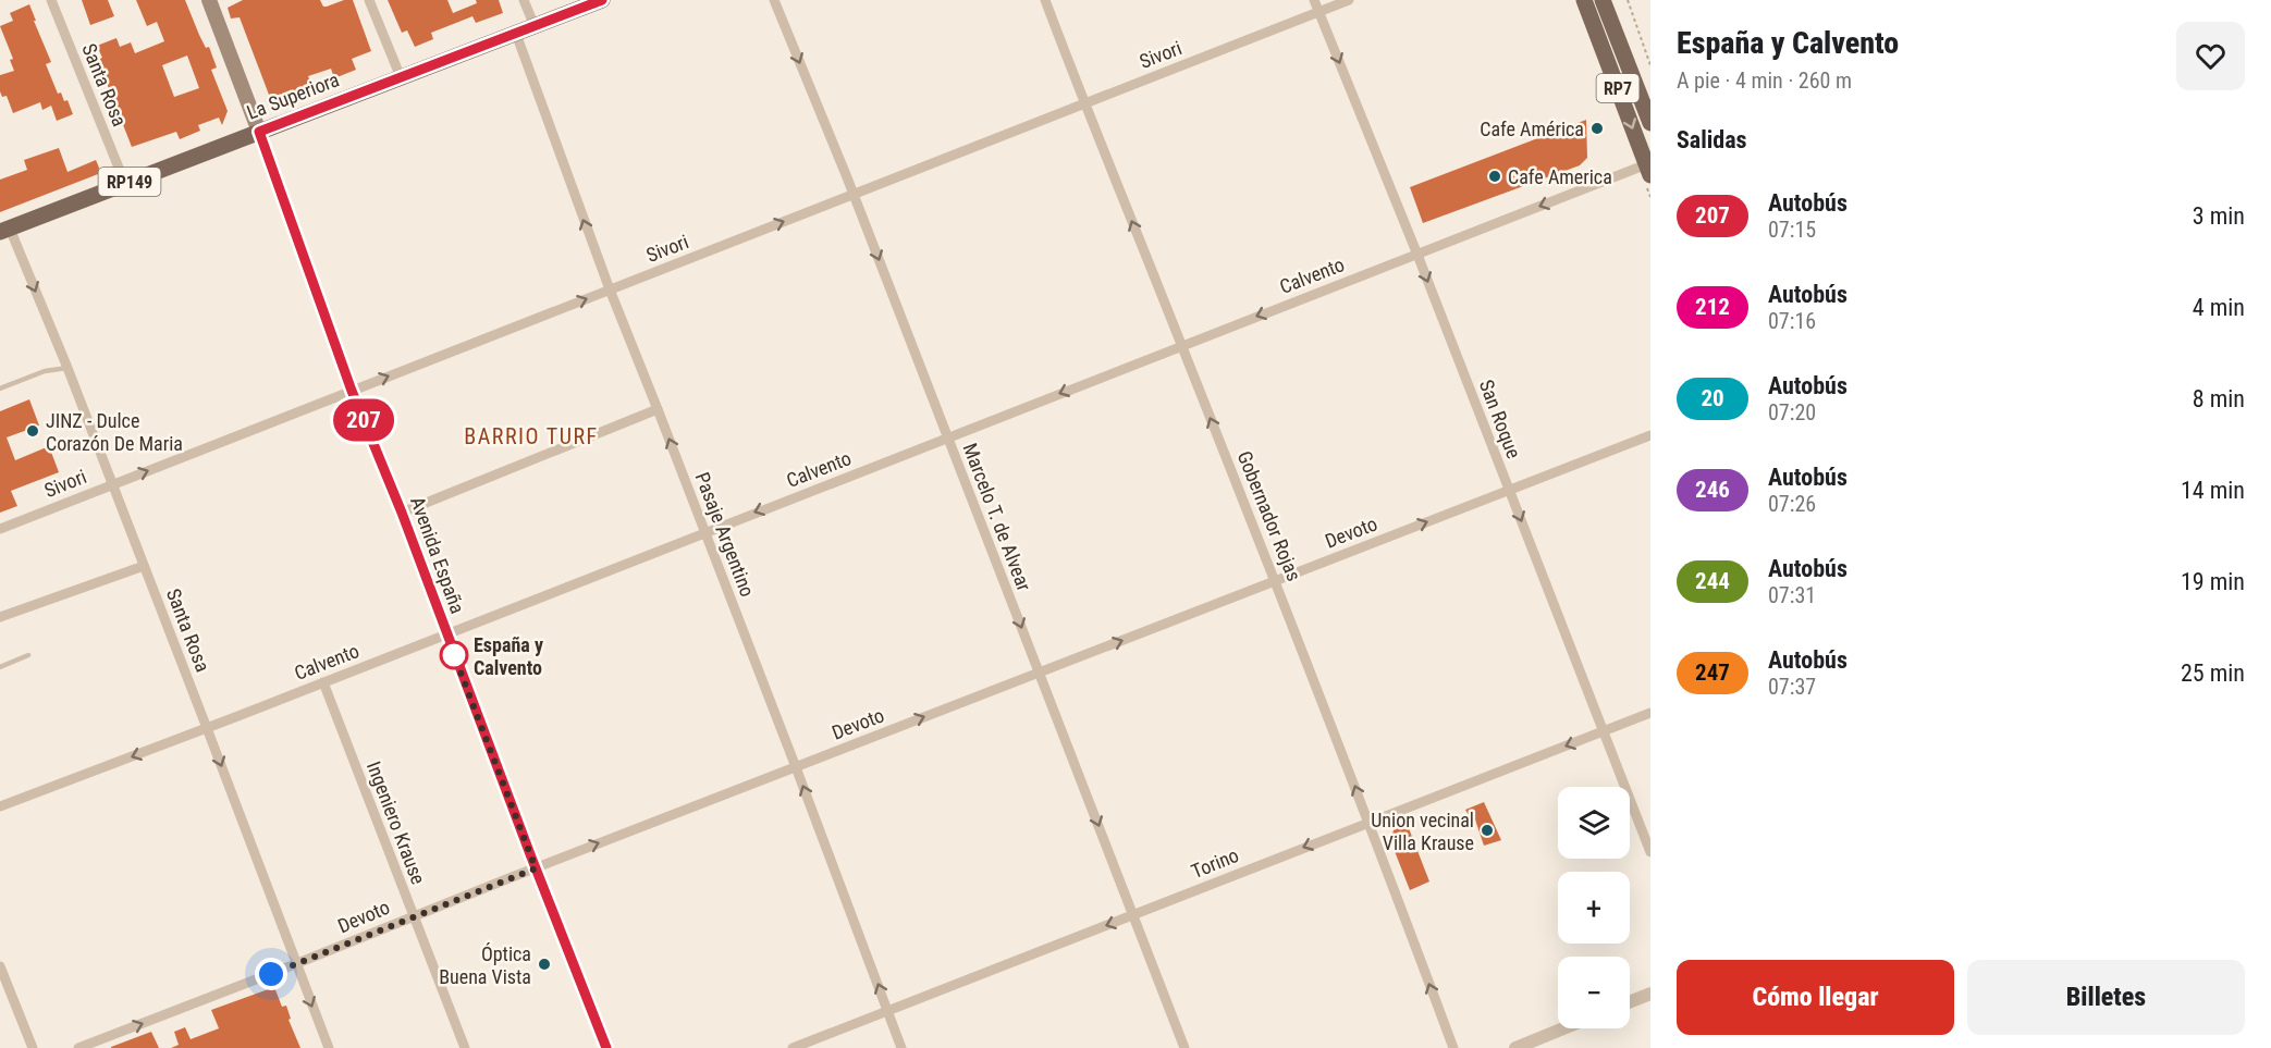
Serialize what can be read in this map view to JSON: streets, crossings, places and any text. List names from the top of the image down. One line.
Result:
{"streets":{"main road":["RP7","La Superiora","RP149","Avenida España"],"street":["Sivori","Santa Rosa","Calvento","San Roque","Gobernador Rojas","Marcelo T. de Alvear","Devoto","Pasaje Argentino","Ingeniero Krause","Torino"]},"crossings":[["Sivori","Santa Rosa"],["Sivori","San Roque"],["Sivori","Gobernador Rojas"],["Sivori","Marcelo T. de Alvear"],["Sivori","Pasaje Argentino"],["Sivori","Avenida España"],["Santa Rosa","La Superiora"],["Santa Rosa","Calvento"],["Santa Rosa","Devoto"],["RP7","Calvento"],["La Superiora","Pasaje Argentino"],["La Superiora","Avenida España"],["Calvento","San Roque"],["Calvento","Gobernador Rojas"],["Calvento","Marcelo T. de Alvear"],["Calvento","Pasaje Argentino"],["Calvento","Avenida España"],["Calvento","Ingeniero Krause"],["San Roque","Devoto"],["San Roque","Torino"],["Gobernador Rojas","Devoto"],["Gobernador Rojas","Torino"],["Marcelo T. de Alvear","Devoto"],["Marcelo T. de Alvear","Torino"],["Devoto","Pasaje Argentino"],["Devoto","Avenida España"],["Devoto","Ingeniero Krause"],["Pasaje Argentino","Torino"]],"one_way":["Sivori","Santa Rosa","Calvento","San Roque","Gobernador Rojas","Marcelo T. de Alvear","Devoto","Pasaje Argentino","Torino"],"districts":["BARRIO TURF"],"places":["Cafe América","Cafe America","JINZ - Dulce Corazón De Maria","España y Calvento","Union vecinal Villa Krause","Óptica Buena Vista"],"lines":["bus line 207"],"page":{"on_map":"207","heading":[["España y Calvento","A pie · 4 min · 260 m"],"Salidas"],"list":[{"mark":"207","name":"Autobús","note":"07:15","value":"3 min"},{"mark":"212","name":"Autobús","note":"07:16","value":"4 min"},{"mark":"20","name":"Autobús","note":"07:20","value":"8 min"},{"mark":"246","name":"Autobús","note":"07:26","value":"14 min"},{"mark":"244","name":"Autobús","note":"07:31","value":"19 min"},{"mark":"247","name":"Autobús","note":"07:37","value":"25 min"}],"map_buttons":["+","−"],"buttons":["Cómo llegar","Billetes"]}}
